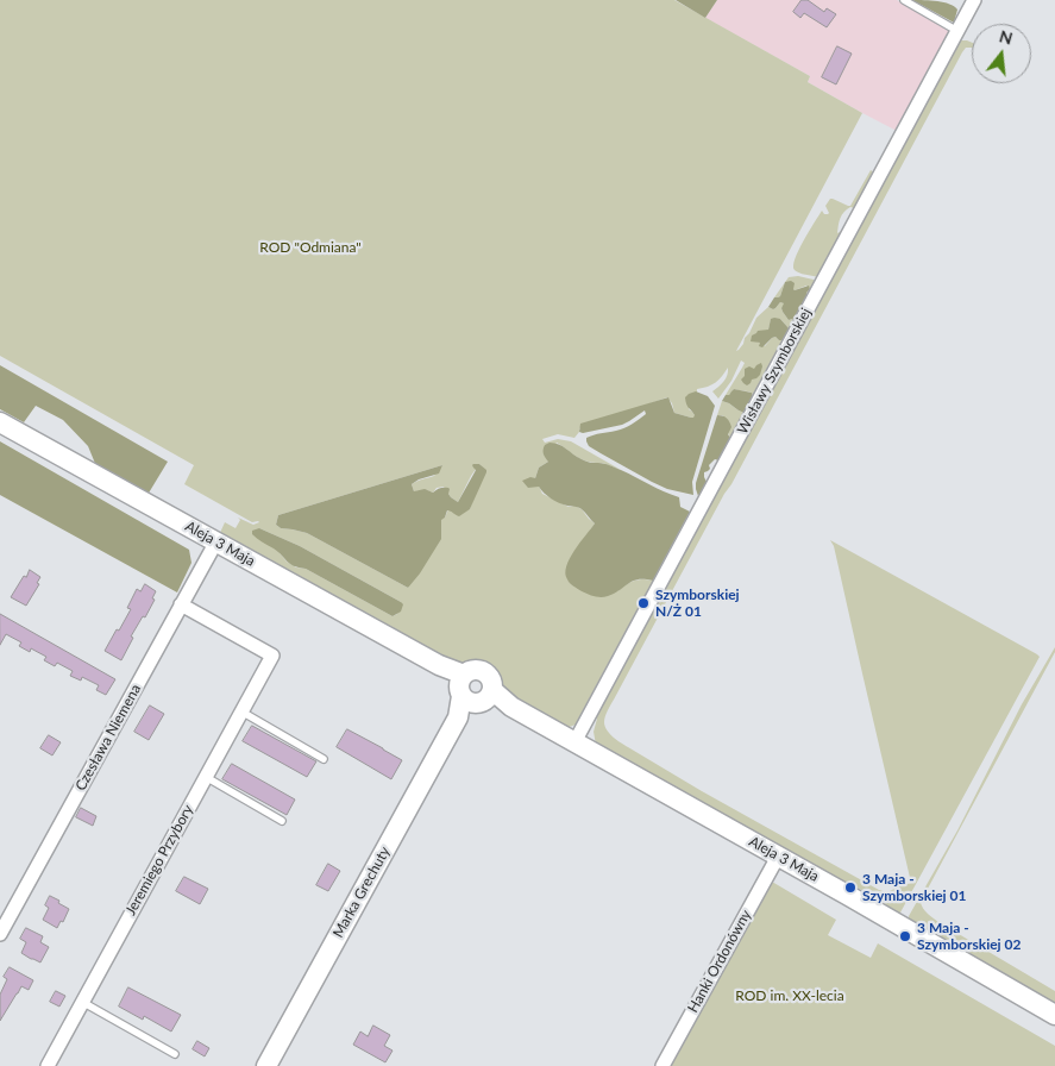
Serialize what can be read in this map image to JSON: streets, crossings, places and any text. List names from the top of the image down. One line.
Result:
{"streets":{"street":["Wisławy Szymborskiej","Aleja 3 Maja","Czesława Niemena","Jeremiego Przybory","Marka Grechuty","Hanki Ordonówny"]},"crossings":[["Wisławy Szymborskiej","Aleja 3 Maja"],["Aleja 3 Maja","Czesława Niemena"],["Aleja 3 Maja","Marka Grechuty"],["Aleja 3 Maja","Hanki Ordonówny"],["Czesława Niemena","Jeremiego Przybory"]],"parks":["ROD \"Odmiana\"","ROD im. XX-lecia"],"places":["Szymborskiej N/Ż 01","3 Maja - Szymborskiej 01","3 Maja - Szymborskiej 02"],"north":"top"}
